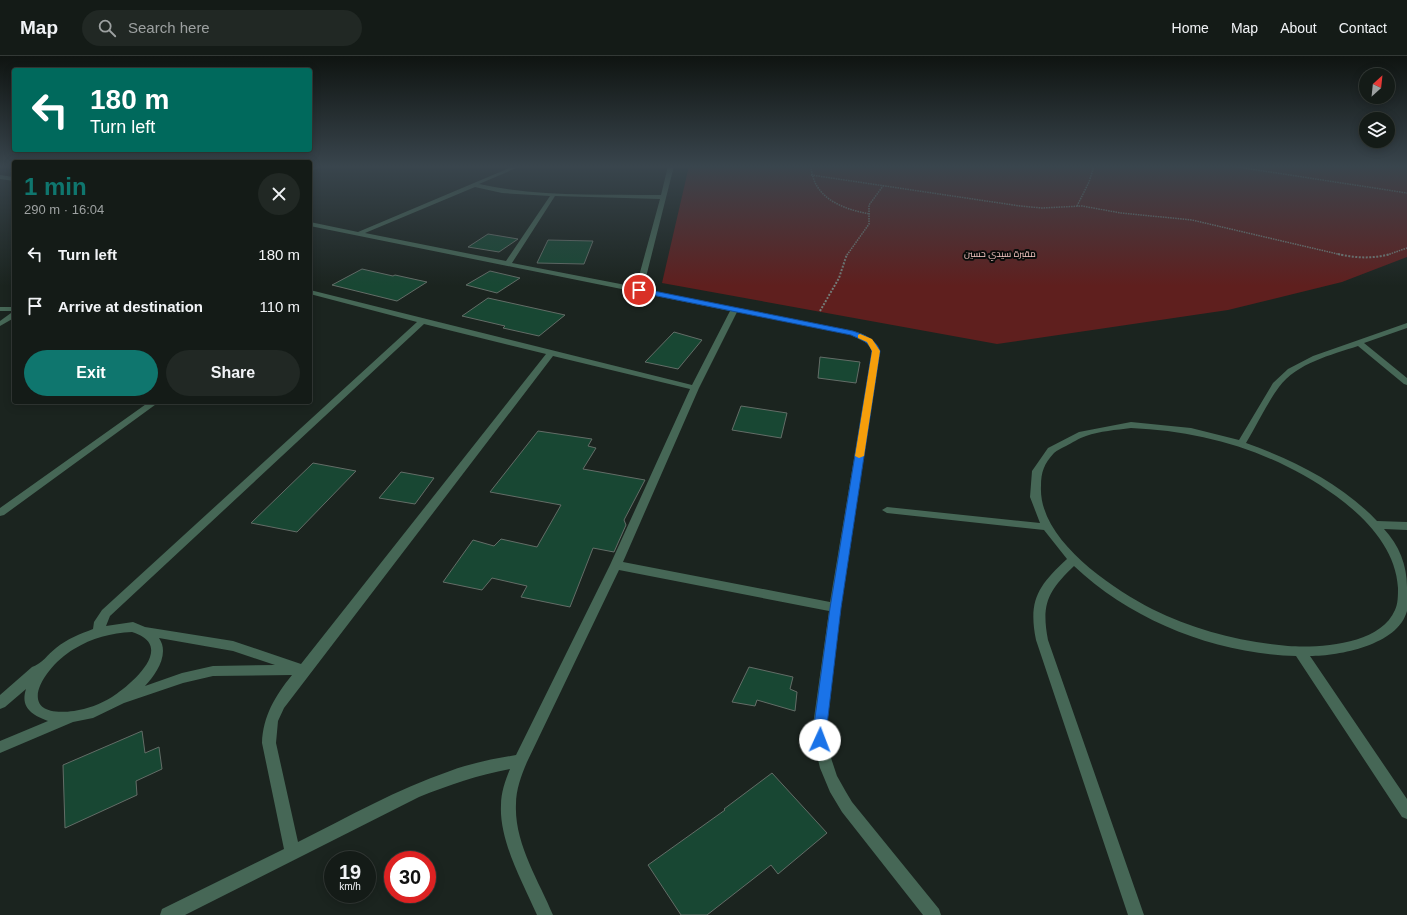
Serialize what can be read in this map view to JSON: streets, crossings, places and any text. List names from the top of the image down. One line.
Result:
{"parks":["مقبرة سيدي حسين"],"north":"top right","page":{"header":"Map","search":"Search here","nav":["Home","Map","About","Contact"],"turn":["180 m","Turn left"],"heading":["1 min","290 m · 16:04"],"list":[{"name":"Turn left","value":"180 m"},{"name":"Arrive at destination","value":"110 m"}],"buttons":["Exit","Share"],"speed":"19 km/h","limit":"30"}}
